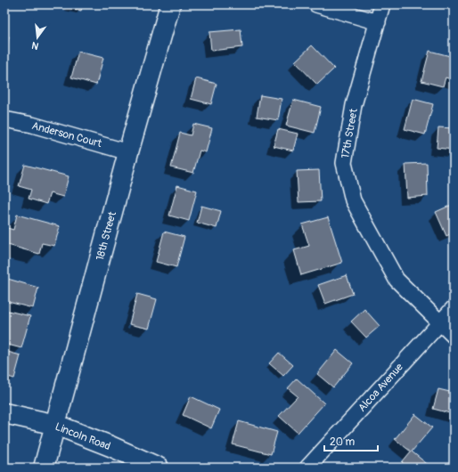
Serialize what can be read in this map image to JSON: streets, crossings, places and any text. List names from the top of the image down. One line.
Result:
{"streets":{"street":["17th Street","Anderson Court","18th Street","Alcoa Avenue","Lincoln Road"]},"crossings":[["17th Street","Alcoa Avenue"],["Anderson Court","18th Street"],["18th Street","Lincoln Road"]],"scale_bar":"20 m","north":"bottom"}
